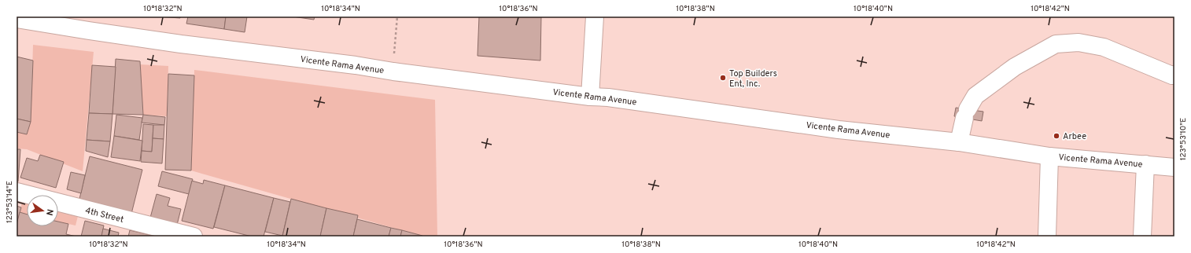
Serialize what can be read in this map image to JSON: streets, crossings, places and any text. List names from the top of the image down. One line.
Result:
{"streets":{"main road":["Vicente Rama Avenue","4th Street"]},"places":["Top Builders Ent, Inc.","Arbee"],"north":"right","coordinates":["10°18'32\"N","10°18'34\"N","10°18'36\"N","10°18'38\"N","10°18'40\"N","10°18'42\"N","123°53'10\"E","123°53'14\"E"]}
